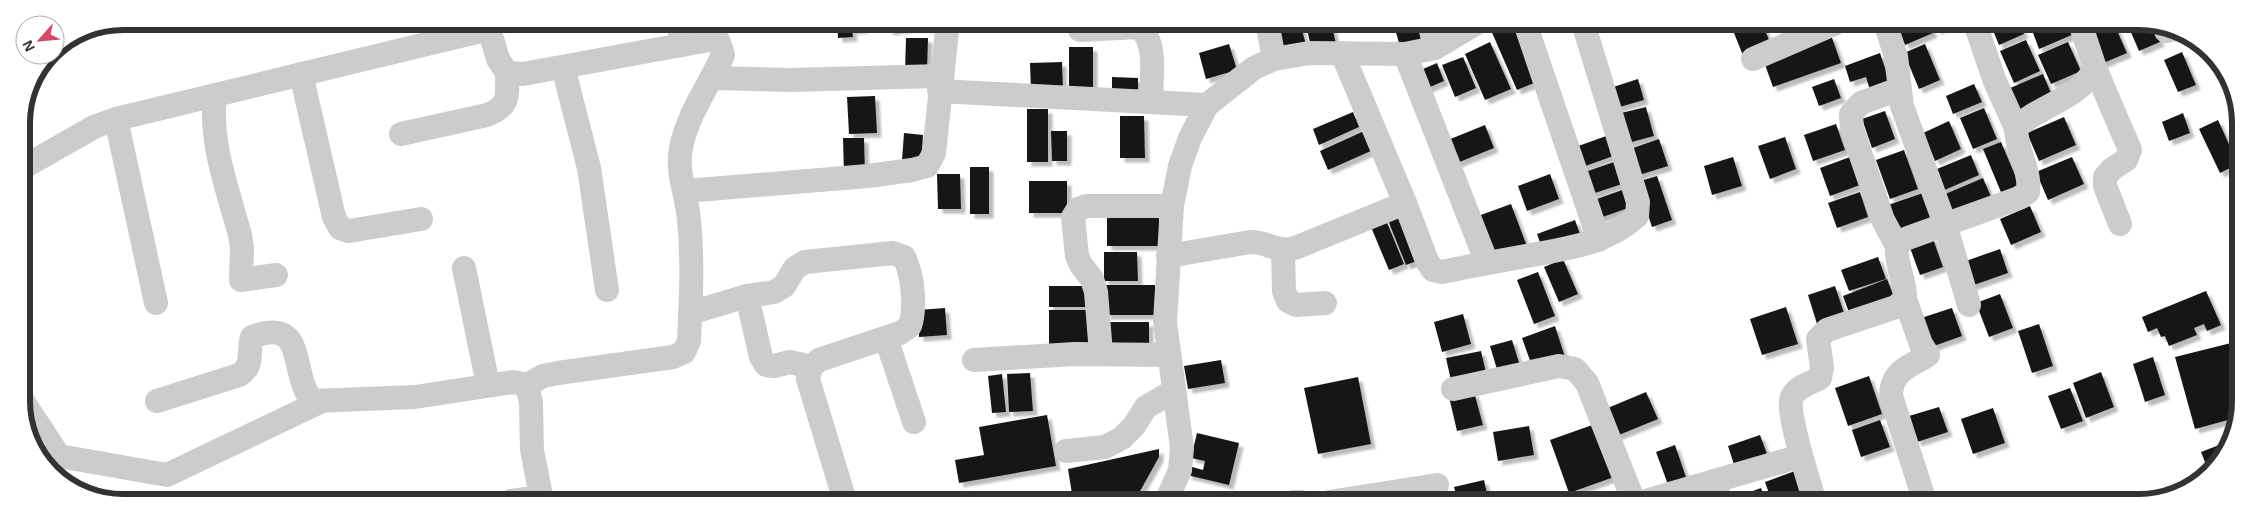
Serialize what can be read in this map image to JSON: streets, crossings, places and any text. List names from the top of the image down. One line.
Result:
{"north":"bottom left"}
